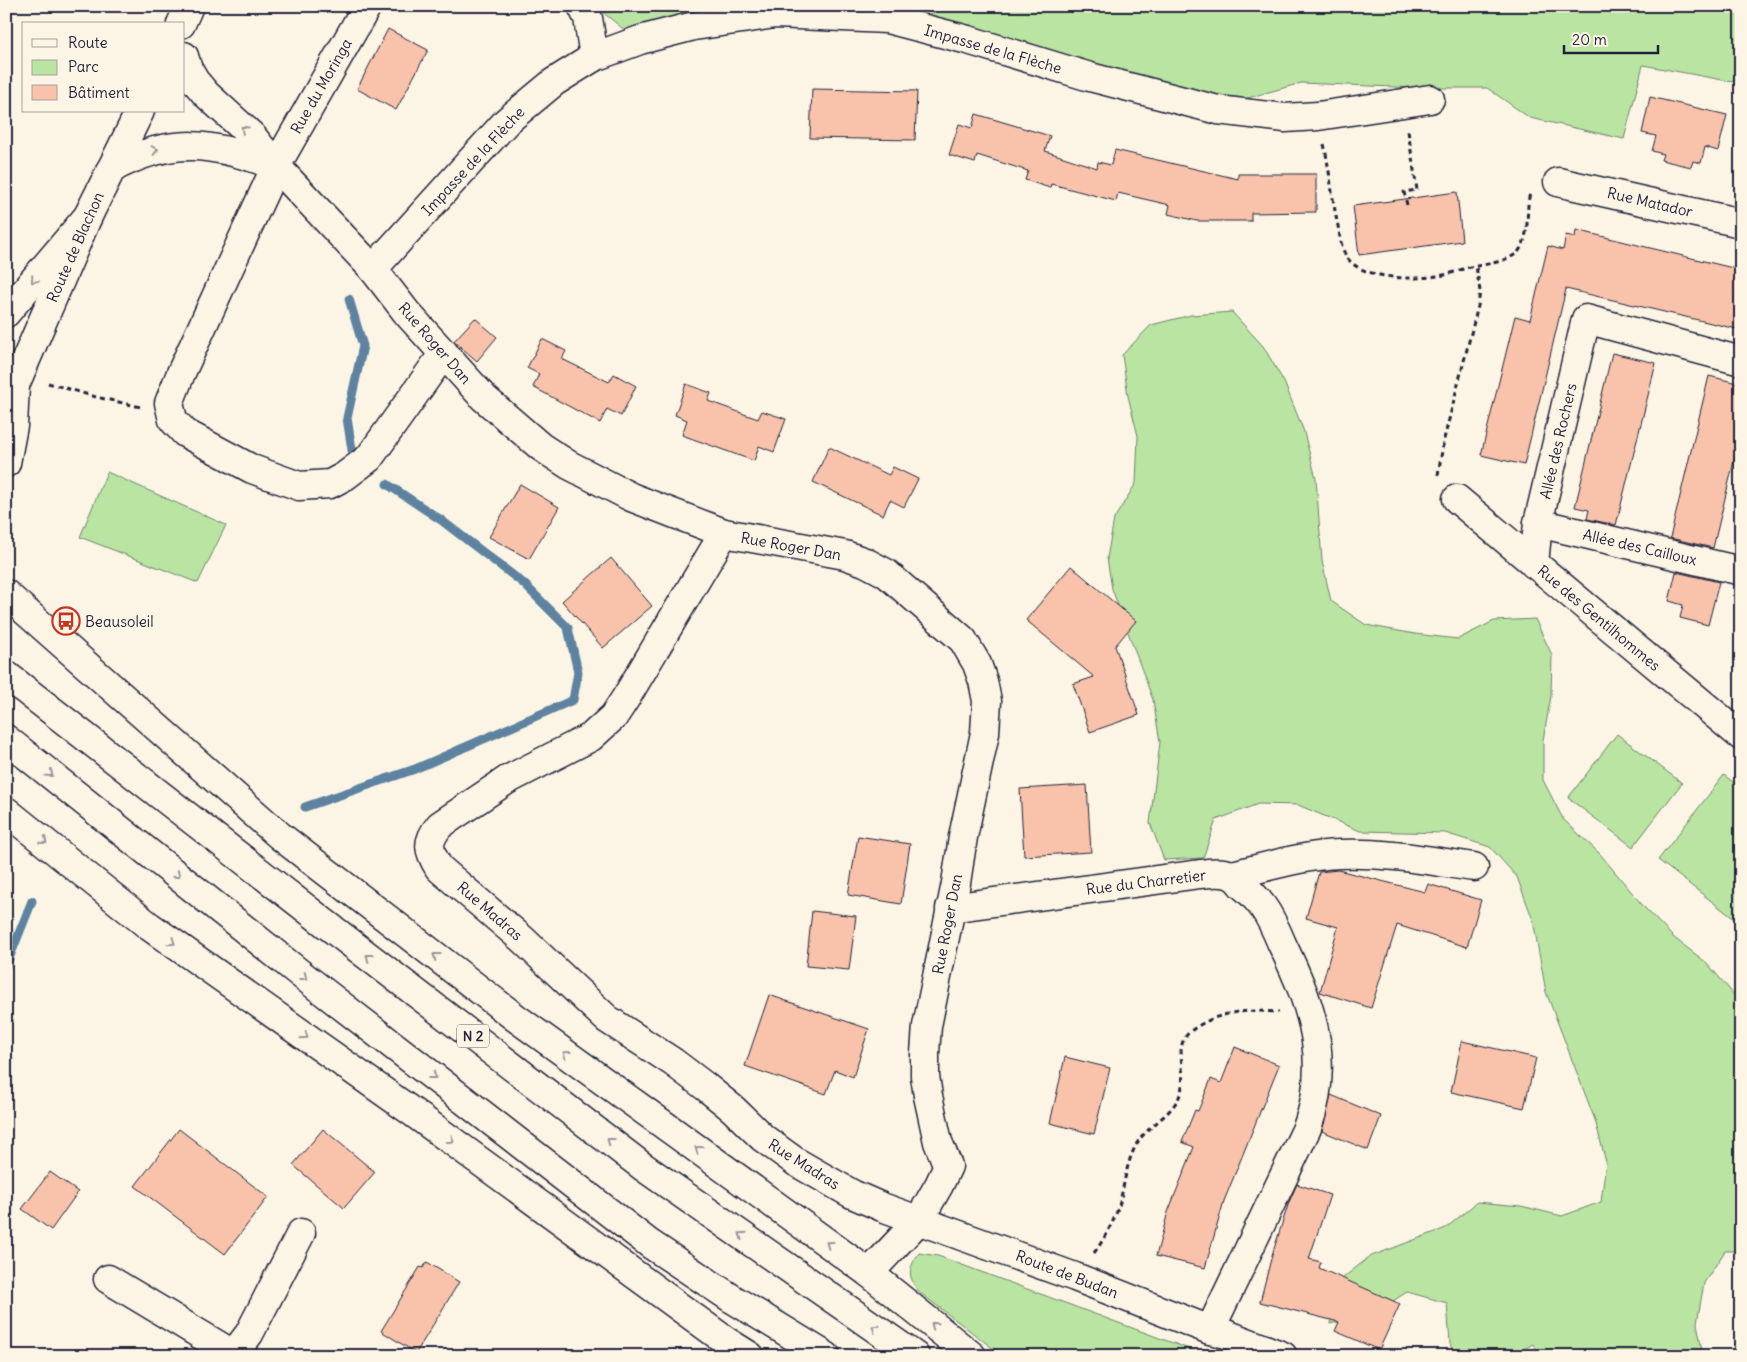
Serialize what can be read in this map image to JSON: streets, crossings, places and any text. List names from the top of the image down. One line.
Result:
{"streets":{"main road":["Impasse de la Flèche","Rue du Moringa","Rue Matador","Route de Blachon","Rue Roger Dan","Allée des Rochers","Allée des Cailloux","Rue des Gentilhommes","Rue du Charretier","Rue Madras","N 2","Route de Budan"]},"crossings":[["Impasse de la Flèche","Rue Roger Dan"],["Rue du Moringa","Rue Roger Dan"],["Rue Roger Dan","Rue du Charretier"],["Rue Roger Dan","Rue Madras"],["Rue Roger Dan","Route de Budan"],["Allée des Rochers","Allée des Cailloux"],["Allée des Rochers","Rue des Gentilhommes"],["Rue Madras","Route de Budan"]],"places":{"bus stop":["Beausoleil"]},"legend":["Route","Parc","Bâtiment"],"scale_bar":"20 m"}
